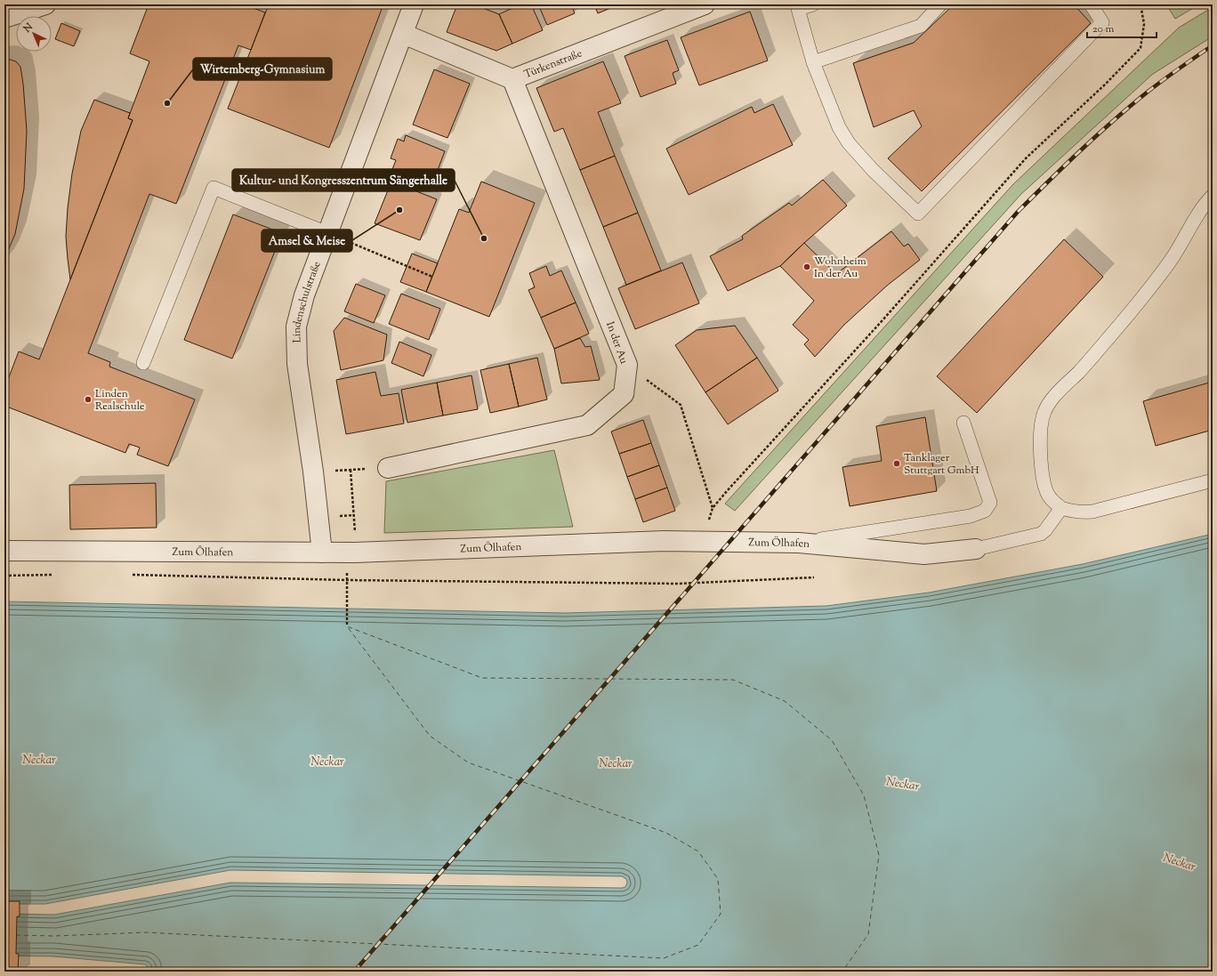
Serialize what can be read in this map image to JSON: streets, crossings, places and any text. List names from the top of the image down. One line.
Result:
{"streets":{"street":["Türkenstraße","Lindenschulstraße","In der Au","Zum Ölhafen"]},"crossings":[["Türkenstraße","Lindenschulstraße"],["Türkenstraße","In der Au"],["Lindenschulstraße","Zum Ölhafen"]],"water":["Neckar"],"places":["Wirtemberg-Gymnasium","Amsel & Meise","Kultur- und Kongresszentrum Sängerhalle","Wohnheim In der Au","Linden Realschule","Tanklager Stuttgart GmbH"],"scale_bar":"20 m","north":"top left"}
